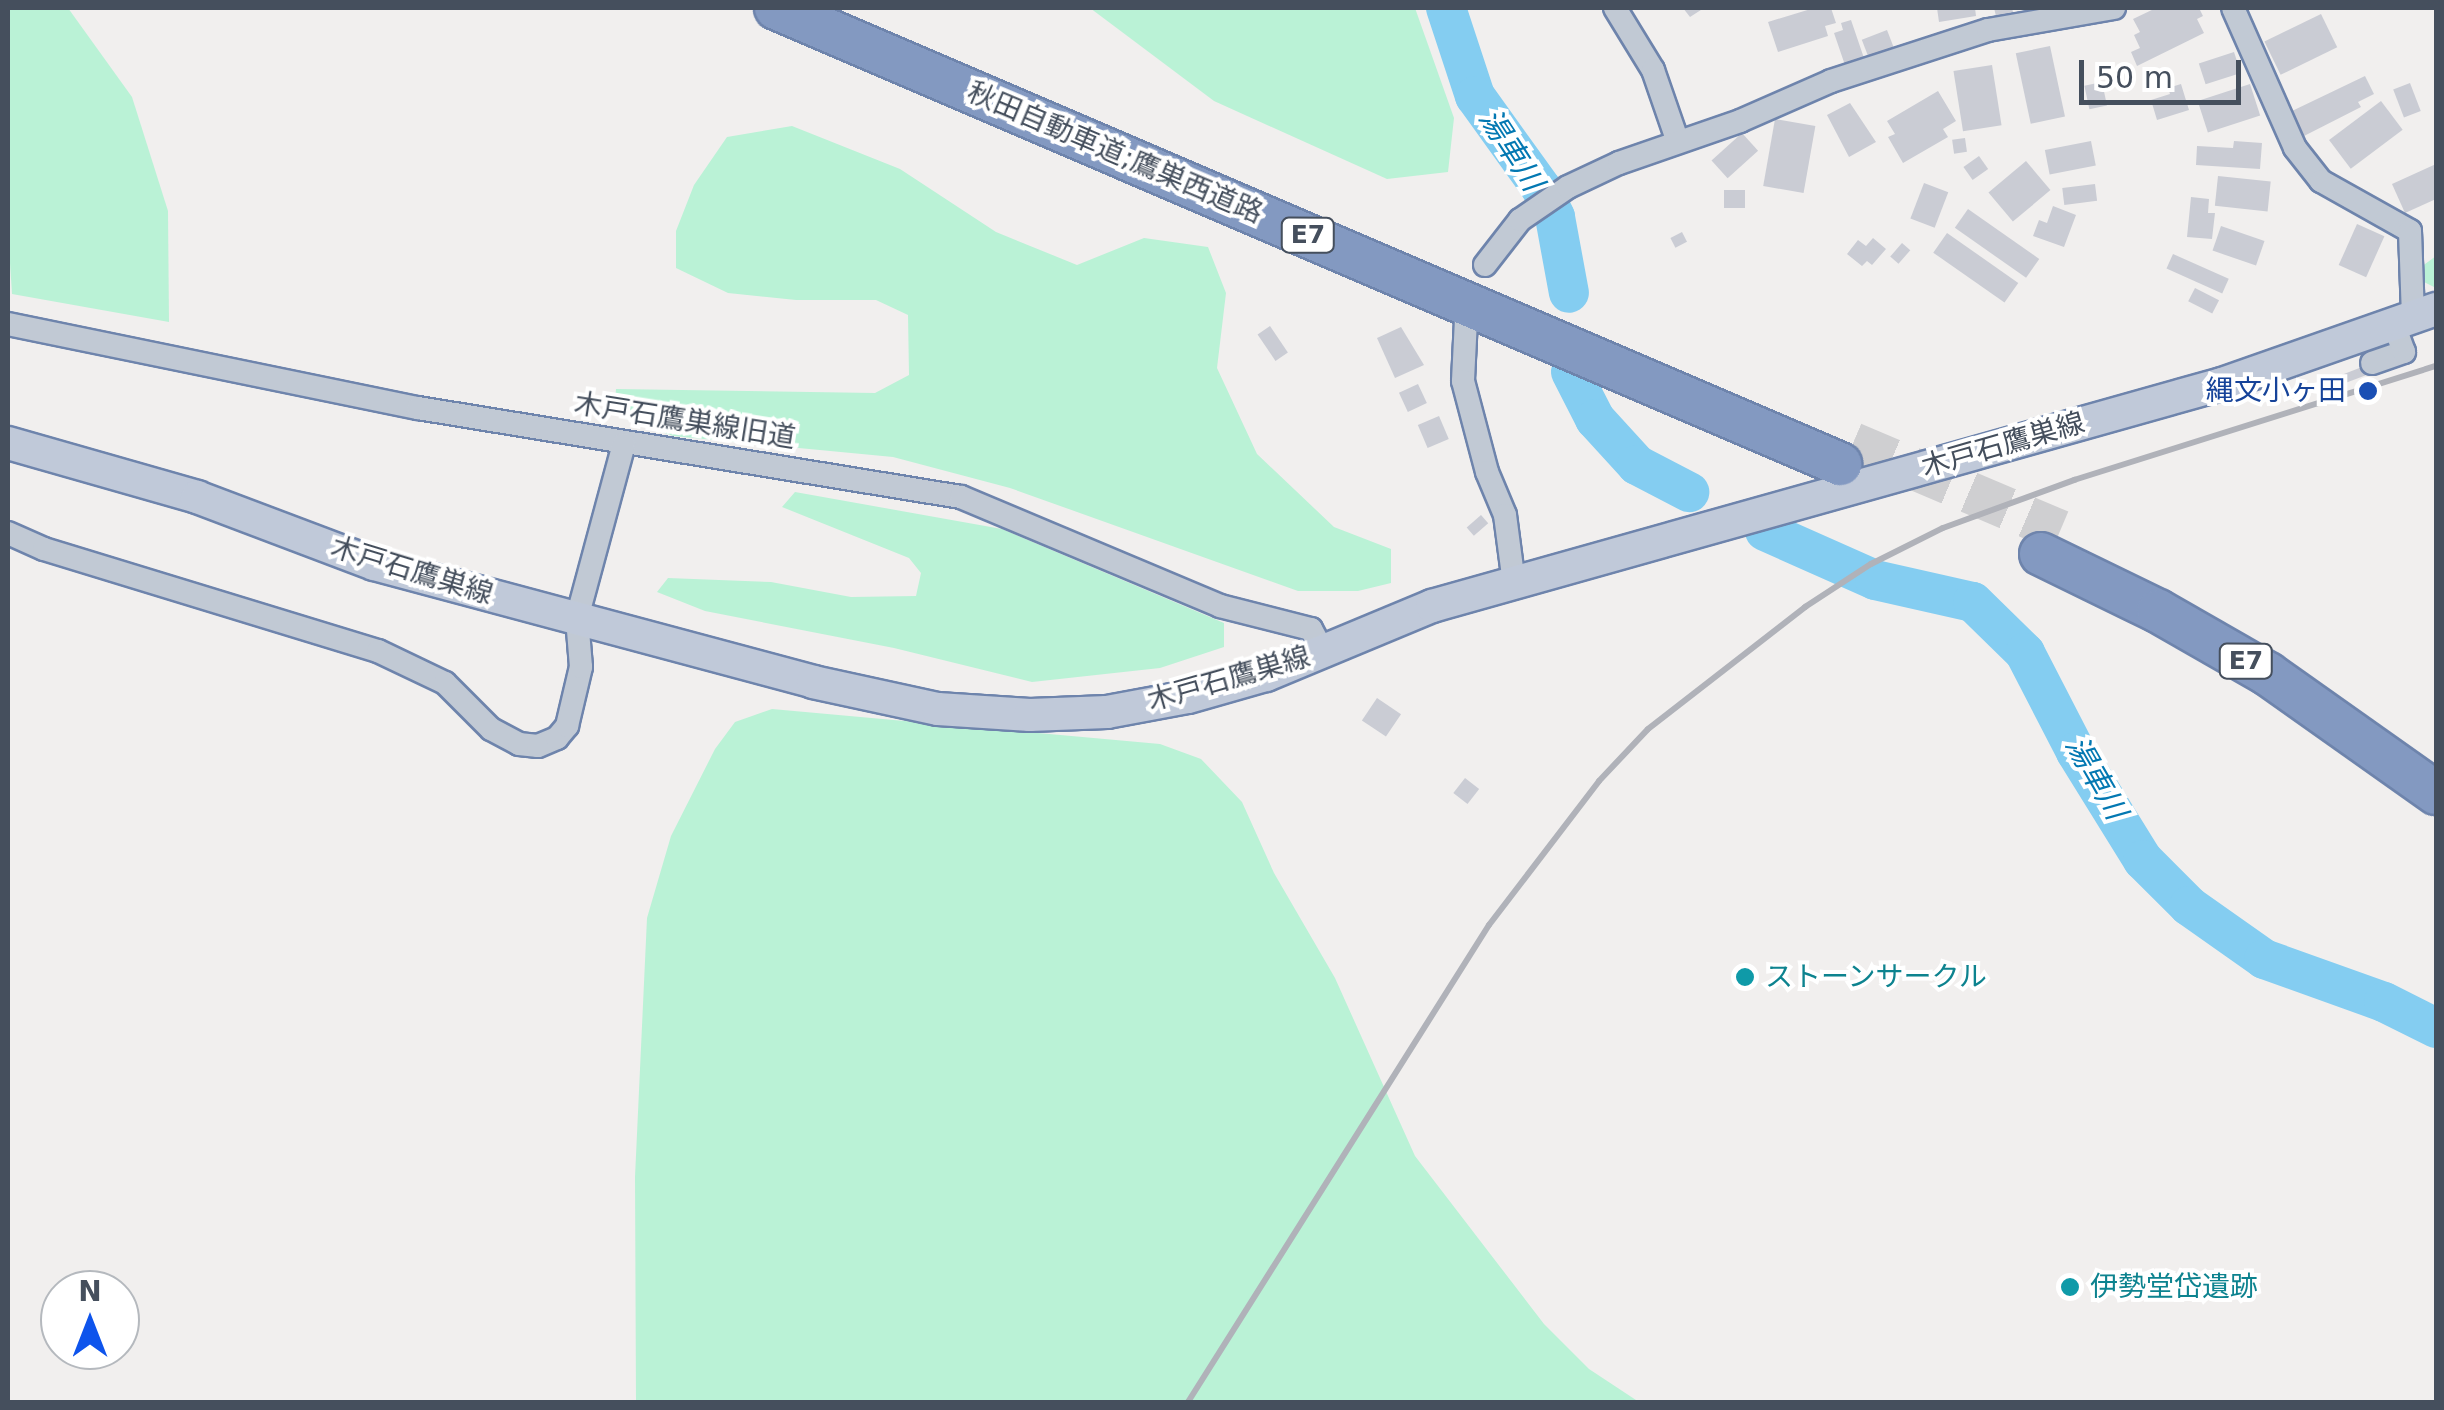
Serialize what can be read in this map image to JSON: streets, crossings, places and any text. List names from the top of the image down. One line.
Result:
{"streets":{"highway":["秋田自動車道;鷹巣西道路","E7"],"main road":["木戸石鷹巣線"],"street":["木戸石鷹巣線旧道"]},"crossings":[["木戸石鷹巣線旧道","木戸石鷹巣線"]],"water":["湯車川"],"places":["縄文小ヶ田","ストーンサークル","伊勢堂岱遺跡"],"scale_bar":"50 m","north":"top"}
